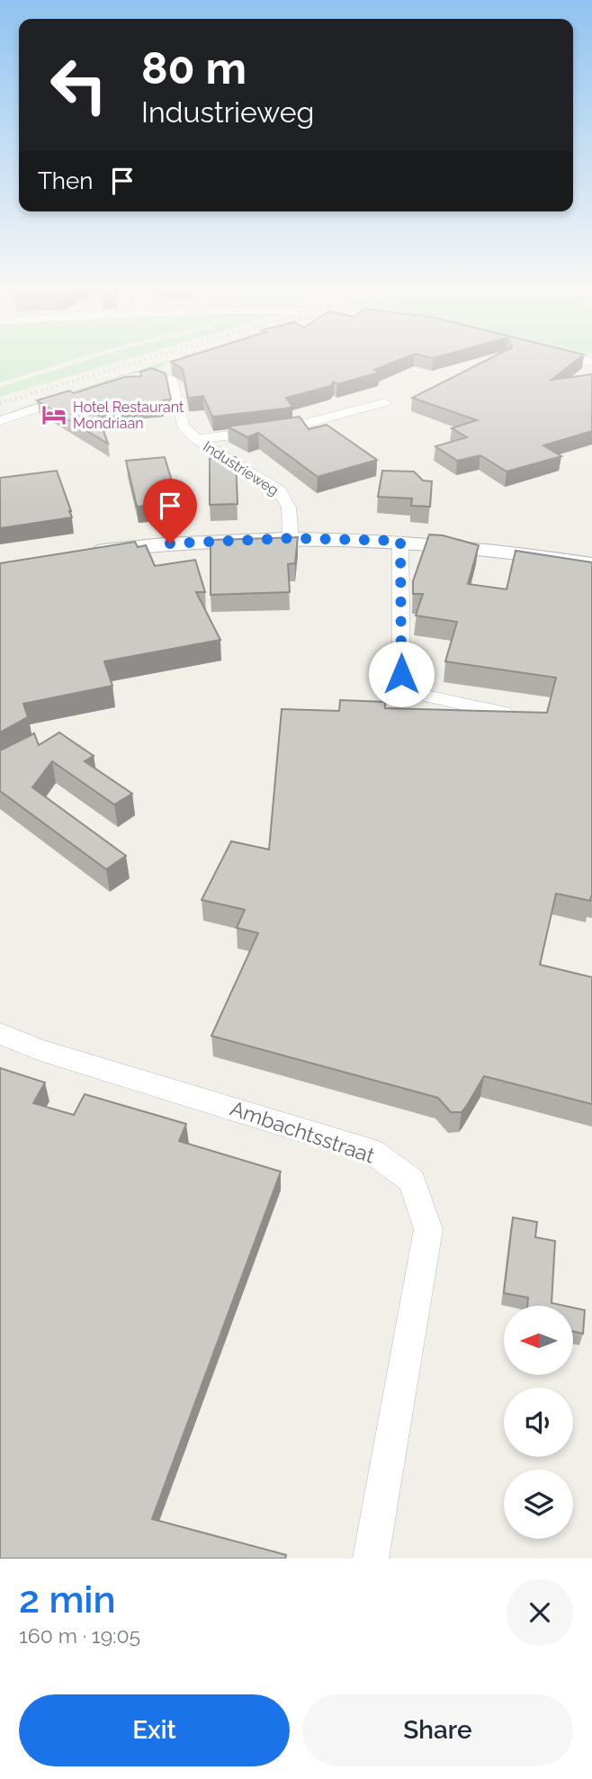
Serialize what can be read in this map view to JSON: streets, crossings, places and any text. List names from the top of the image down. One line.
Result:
{"streets":{"street":["Industrieweg","Ambachtsstraat"]},"places":{"hotel":["Hotel Restaurant Mondriaan"]},"north":"left","page":{"turn":["80 m","Industrieweg"],"then":"Then","heading":["2 min","160 m · 19:05"],"buttons":["Exit","Share"]}}
